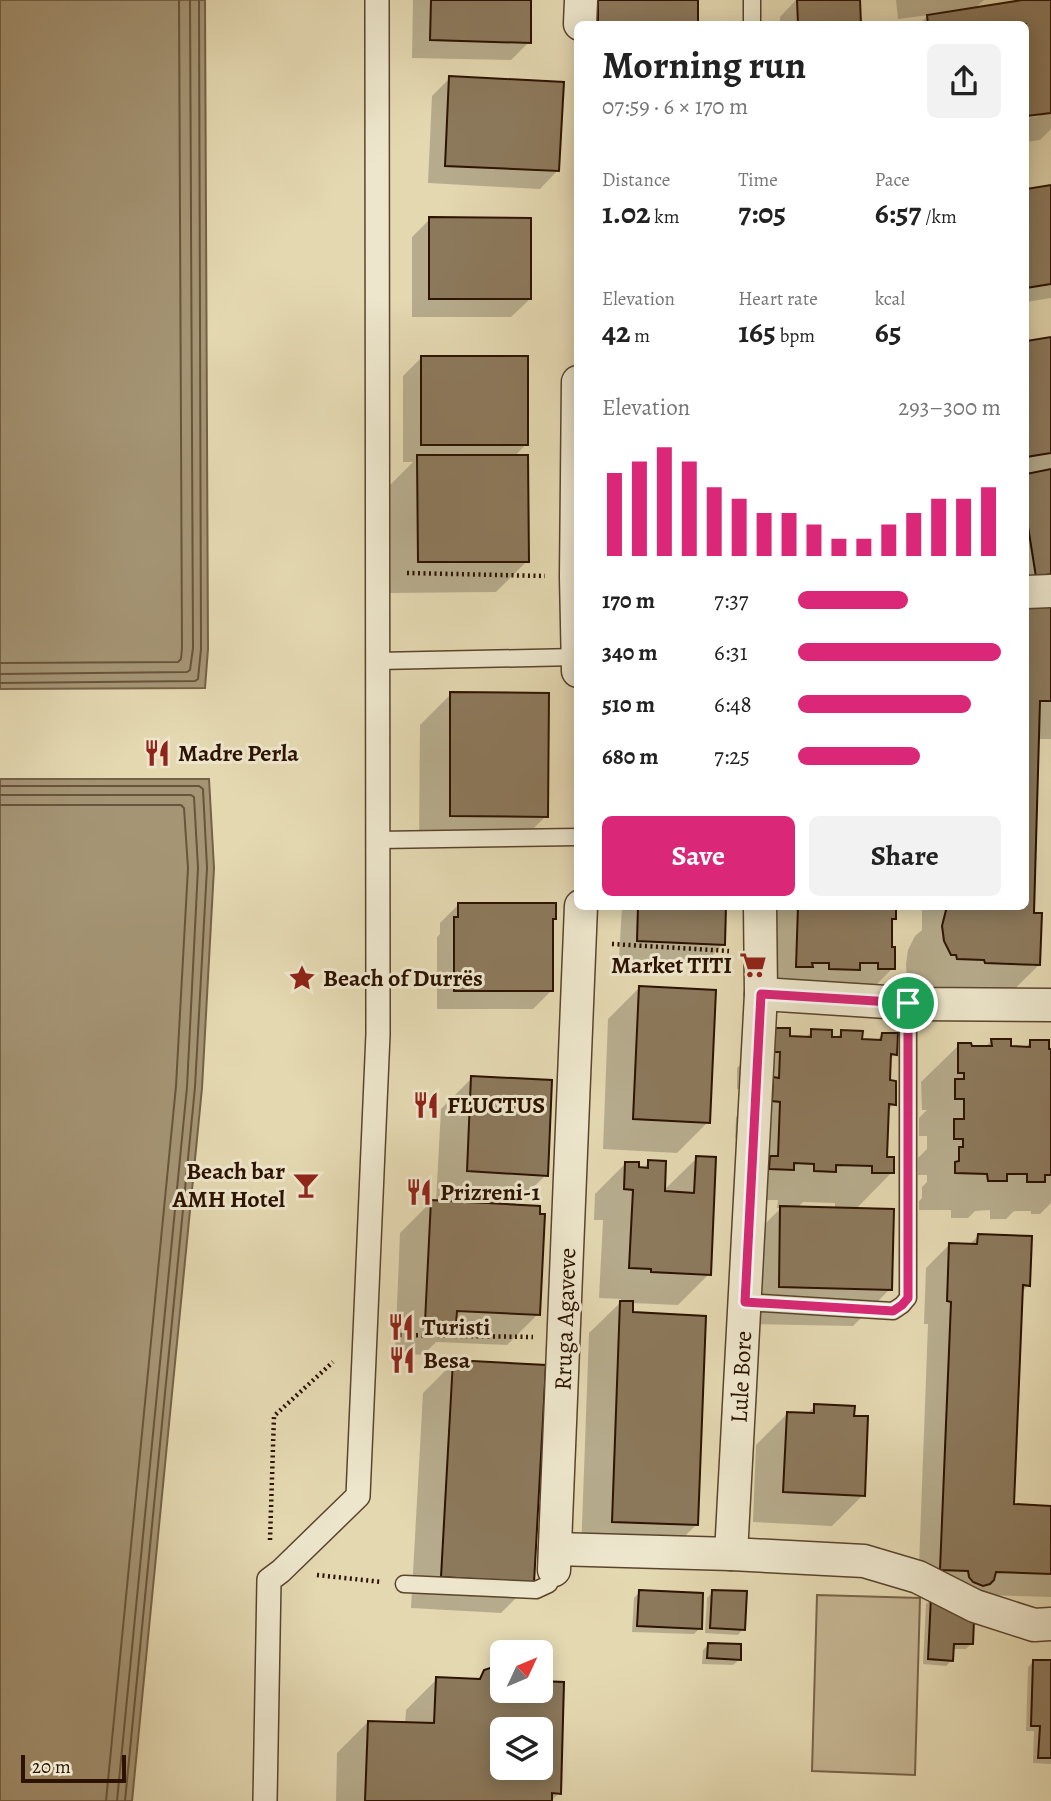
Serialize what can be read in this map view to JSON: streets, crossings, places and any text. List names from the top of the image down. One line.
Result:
{"streets":{"street":["Rruga Agaveve","Lule Bore"]},"places":{"restaurant":["Madre Perla","FLUCTUS","Prizreni-1","Turisti","Besa"],"supermarket":["Market TITI"],"place":["Beach of Durrës"],"bar":["Beach bar AMH Hotel"]},"scale_bar":"20 m","north":"top right","page":{"heading":["Morning run","07:59 · 6 × 170 m"],"stats":[["Distance","1.02 km"],["Time","7:05"],["Pace","6:57 /km"],["Elevation","42 m"],["Heart rate","165 bpm"],["kcal","65"]],"chart":["Elevation","293–300 m"],"list":[{"name":"170 m","note":"7:37"},{"name":"340 m","note":"6:31"},{"name":"510 m","note":"6:48"},{"name":"680 m","note":"7:25"}],"buttons":["Save","Share"],"scale":"20 m"}}
